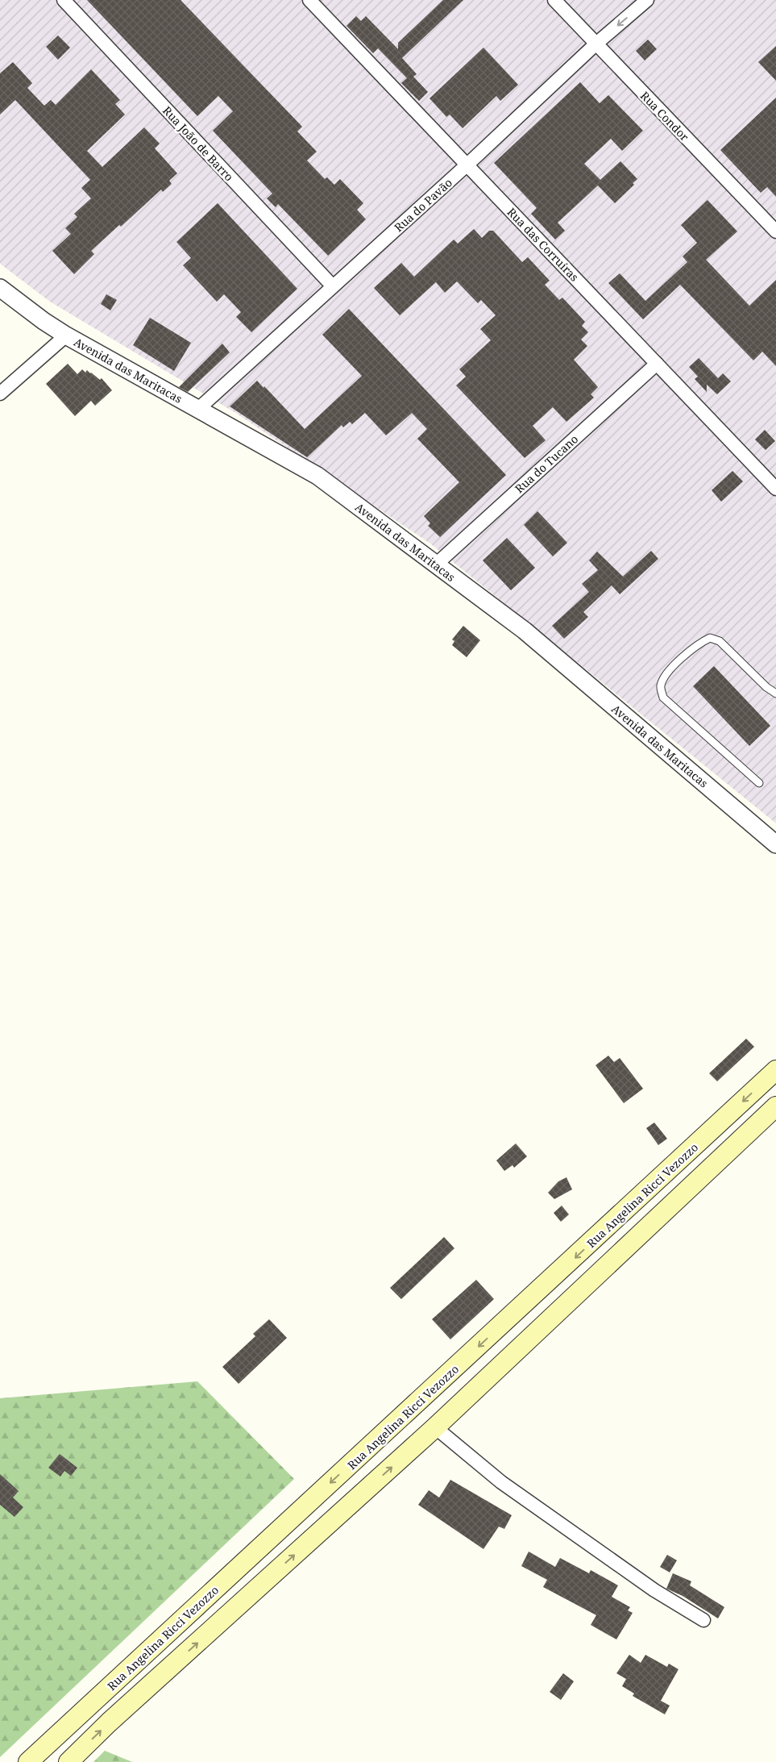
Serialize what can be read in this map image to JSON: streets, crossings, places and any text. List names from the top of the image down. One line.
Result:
{"streets":{"main road":["Rua Angelina Ricci Vezozzo"],"street":["Rua Condor","Rua João de Barro","Rua do Pavão","Rua das Corruíras","Avenida das Maritacas","Rua do Tucano"]},"crossings":[["Rua Condor","Rua do Pavão"],["Rua João de Barro","Rua do Pavão"],["Rua do Pavão","Rua das Corruíras"],["Rua do Pavão","Avenida das Maritacas"],["Rua das Corruíras","Rua do Tucano"],["Avenida das Maritacas","Rua do Tucano"]]}
